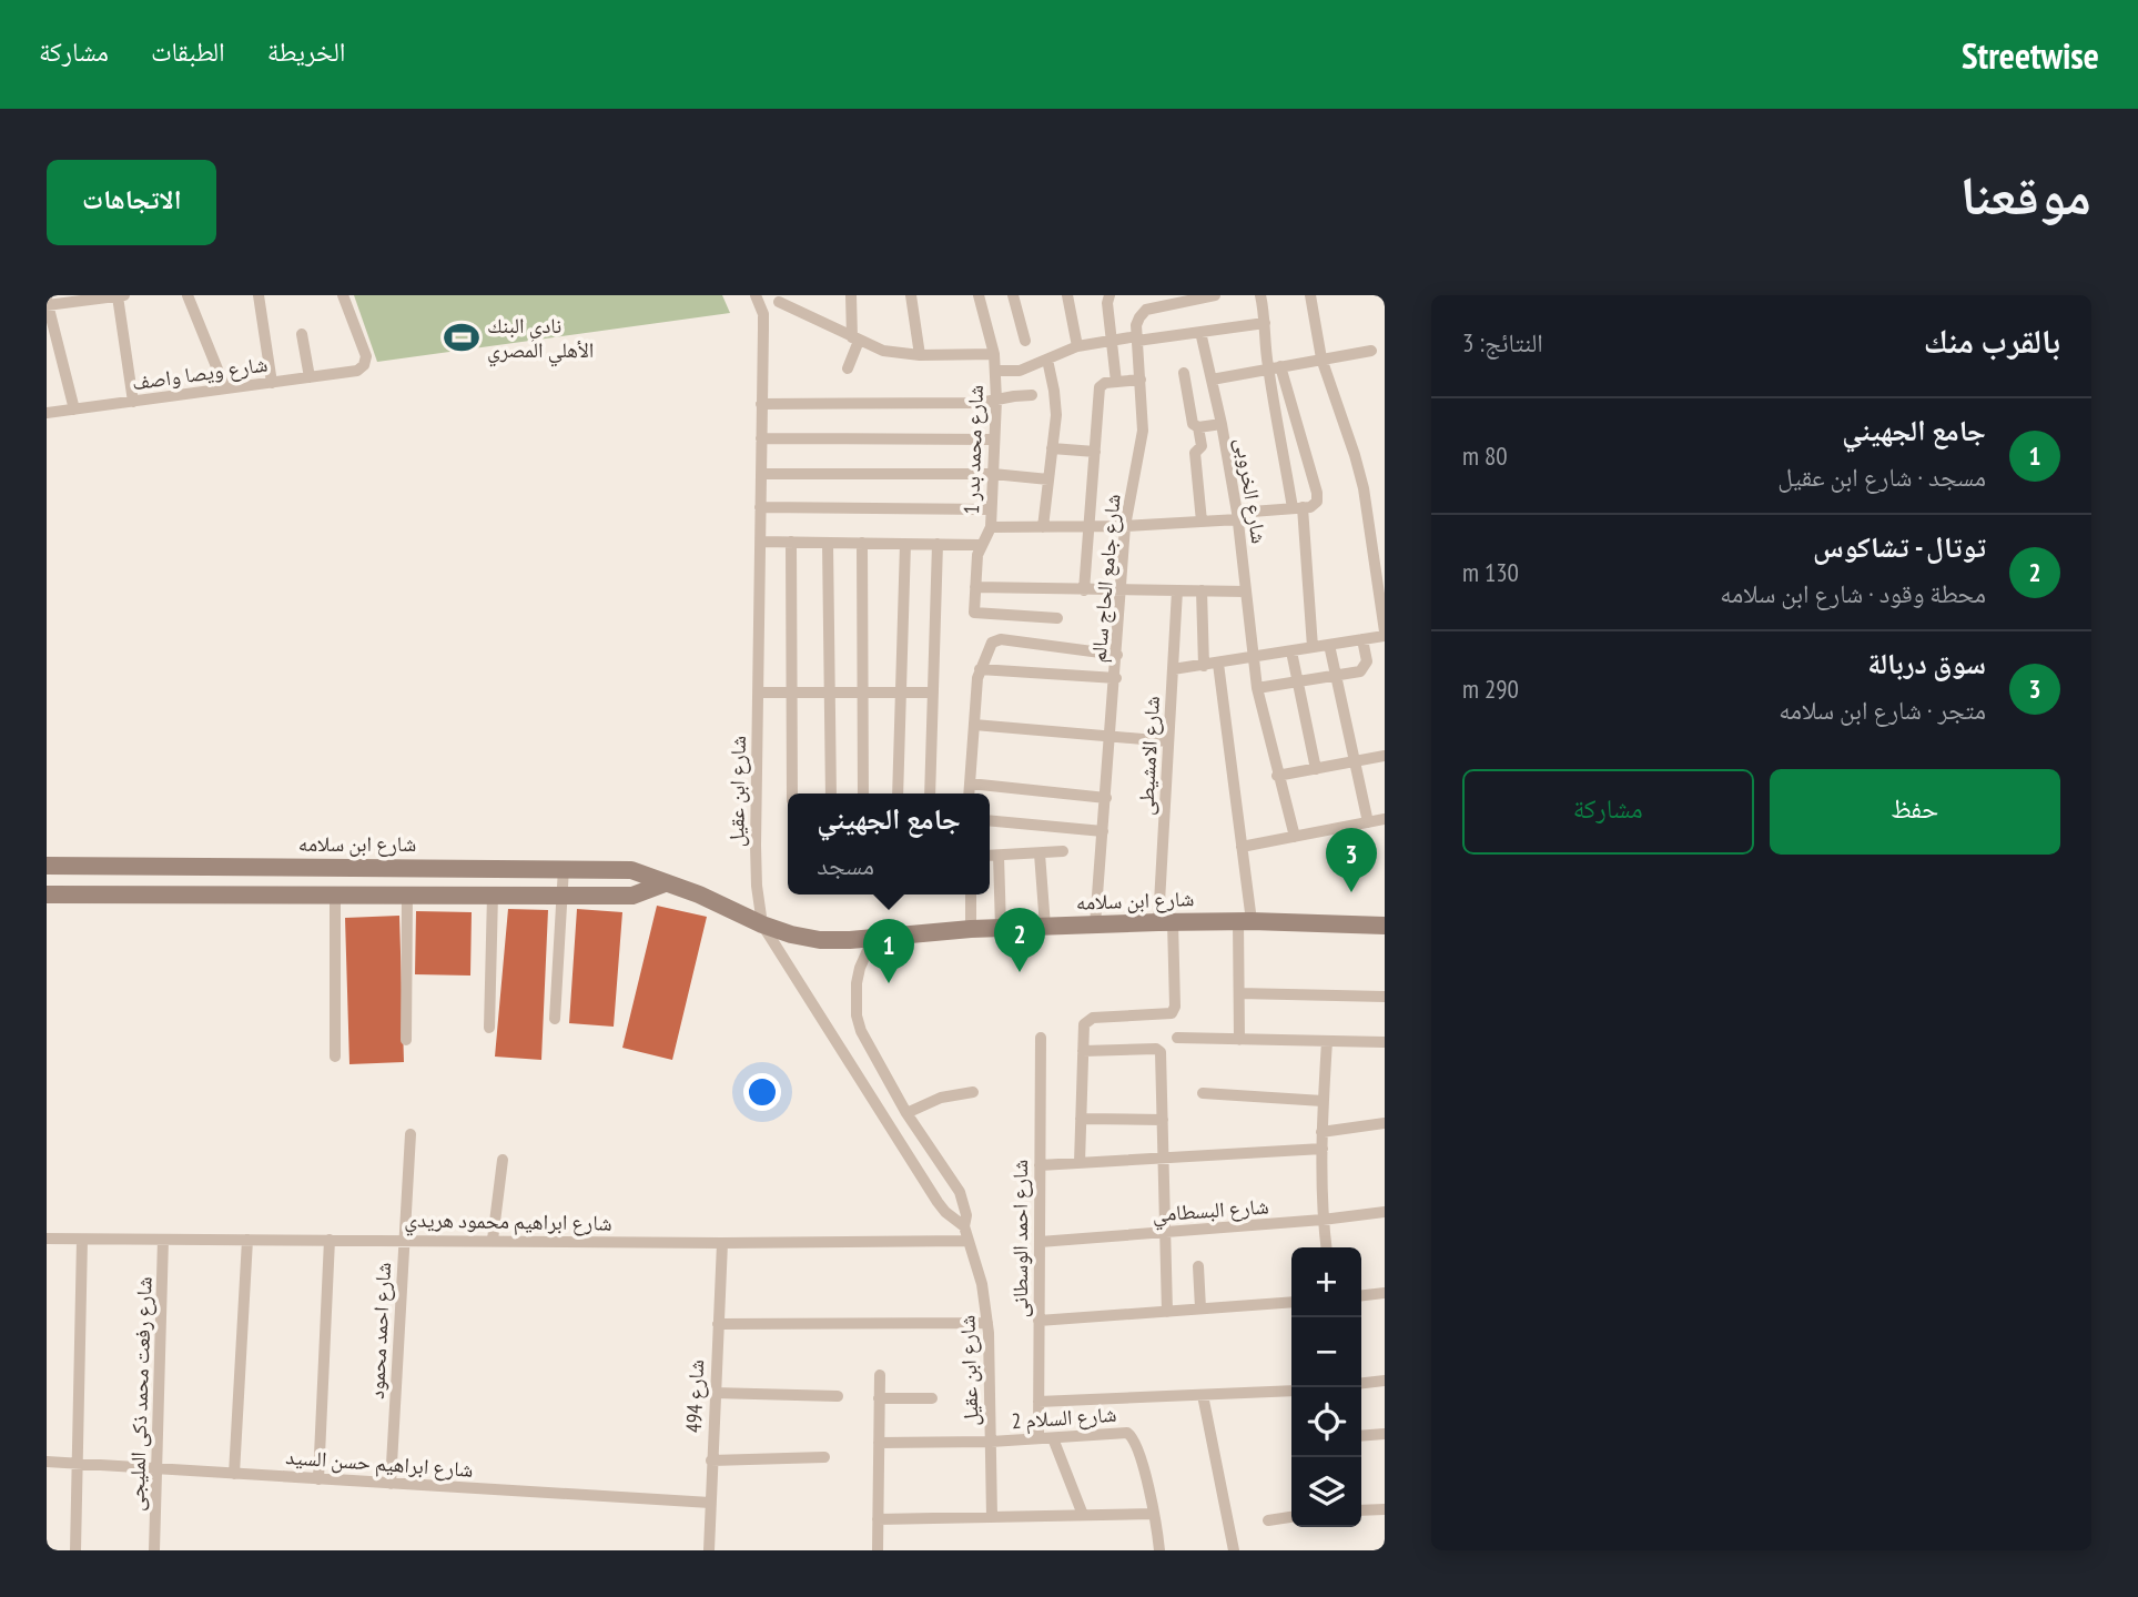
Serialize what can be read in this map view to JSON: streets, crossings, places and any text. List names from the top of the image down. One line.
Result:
{"streets":{"street":["شارع ويصا واصف","شارع محمد بدر 1","شارع الخروبى","شارع جامع الحاج سالم","شارع الامشيطى","شارع ابن عقيل","شارع ابن سلامه","شارع البسطامي","شارع ابراهيم محمود هريدي","شارع احمد الوسطانى","شارع احمد محمود","شارع رفعت محمد ذكى المليجى","شارع 494","شارع السلام 2","شارع ابراهيم حسن السيد"]},"crossings":[["شارع جامع الحاج سالم","شارع ابن سلامه"],["شارع الامشيطى","شارع ابن سلامه"],["شارع ابن عقيل","شارع ابن سلامه"],["شارع ابن عقيل","شارع ابراهيم محمود هريدي"],["شارع ابن عقيل","شارع السلام 2"],["شارع البسطامي","شارع احمد الوسطانى"],["شارع ابراهيم محمود هريدي","شارع احمد محمود"],["شارع ابراهيم محمود هريدي","شارع رفعت محمد ذكى المليجى"],["شارع ابراهيم محمود هريدي","شارع 494"],["شارع احمد الوسطانى","شارع السلام 2"],["شارع احمد محمود","شارع ابراهيم حسن السيد"],["شارع رفعت محمد ذكى المليجى","شارع ابراهيم حسن السيد"],["شارع 494","شارع ابراهيم حسن السيد"]],"places":{"sports":["نادي البنك الأهلي المصري"]},"page":{"header":"Streetwise","nav":["الخريطة","الطبقات","مشاركة"],"title":"موقعنا","buttons":["الاتجاهات",["حفظ","مشاركة"]],"heading":["بالقرب منك","النتائج: 3"],"list":[{"mark":"1","name":"جامع الجهيني","note":"مسجد · شارع ابن عقيل","value":"80 m"},{"mark":"2","name":"توتال - تشاكوس","note":"محطة وقود · شارع ابن سلامه","value":"130 m"},{"mark":"3","name":"سوق دربالة","note":"متجر · شارع ابن سلامه","value":"290 m"}],"popup":["جامع الجهيني","مسجد"],"pins":["3","2","1"],"map_buttons":["+","−"]}}
